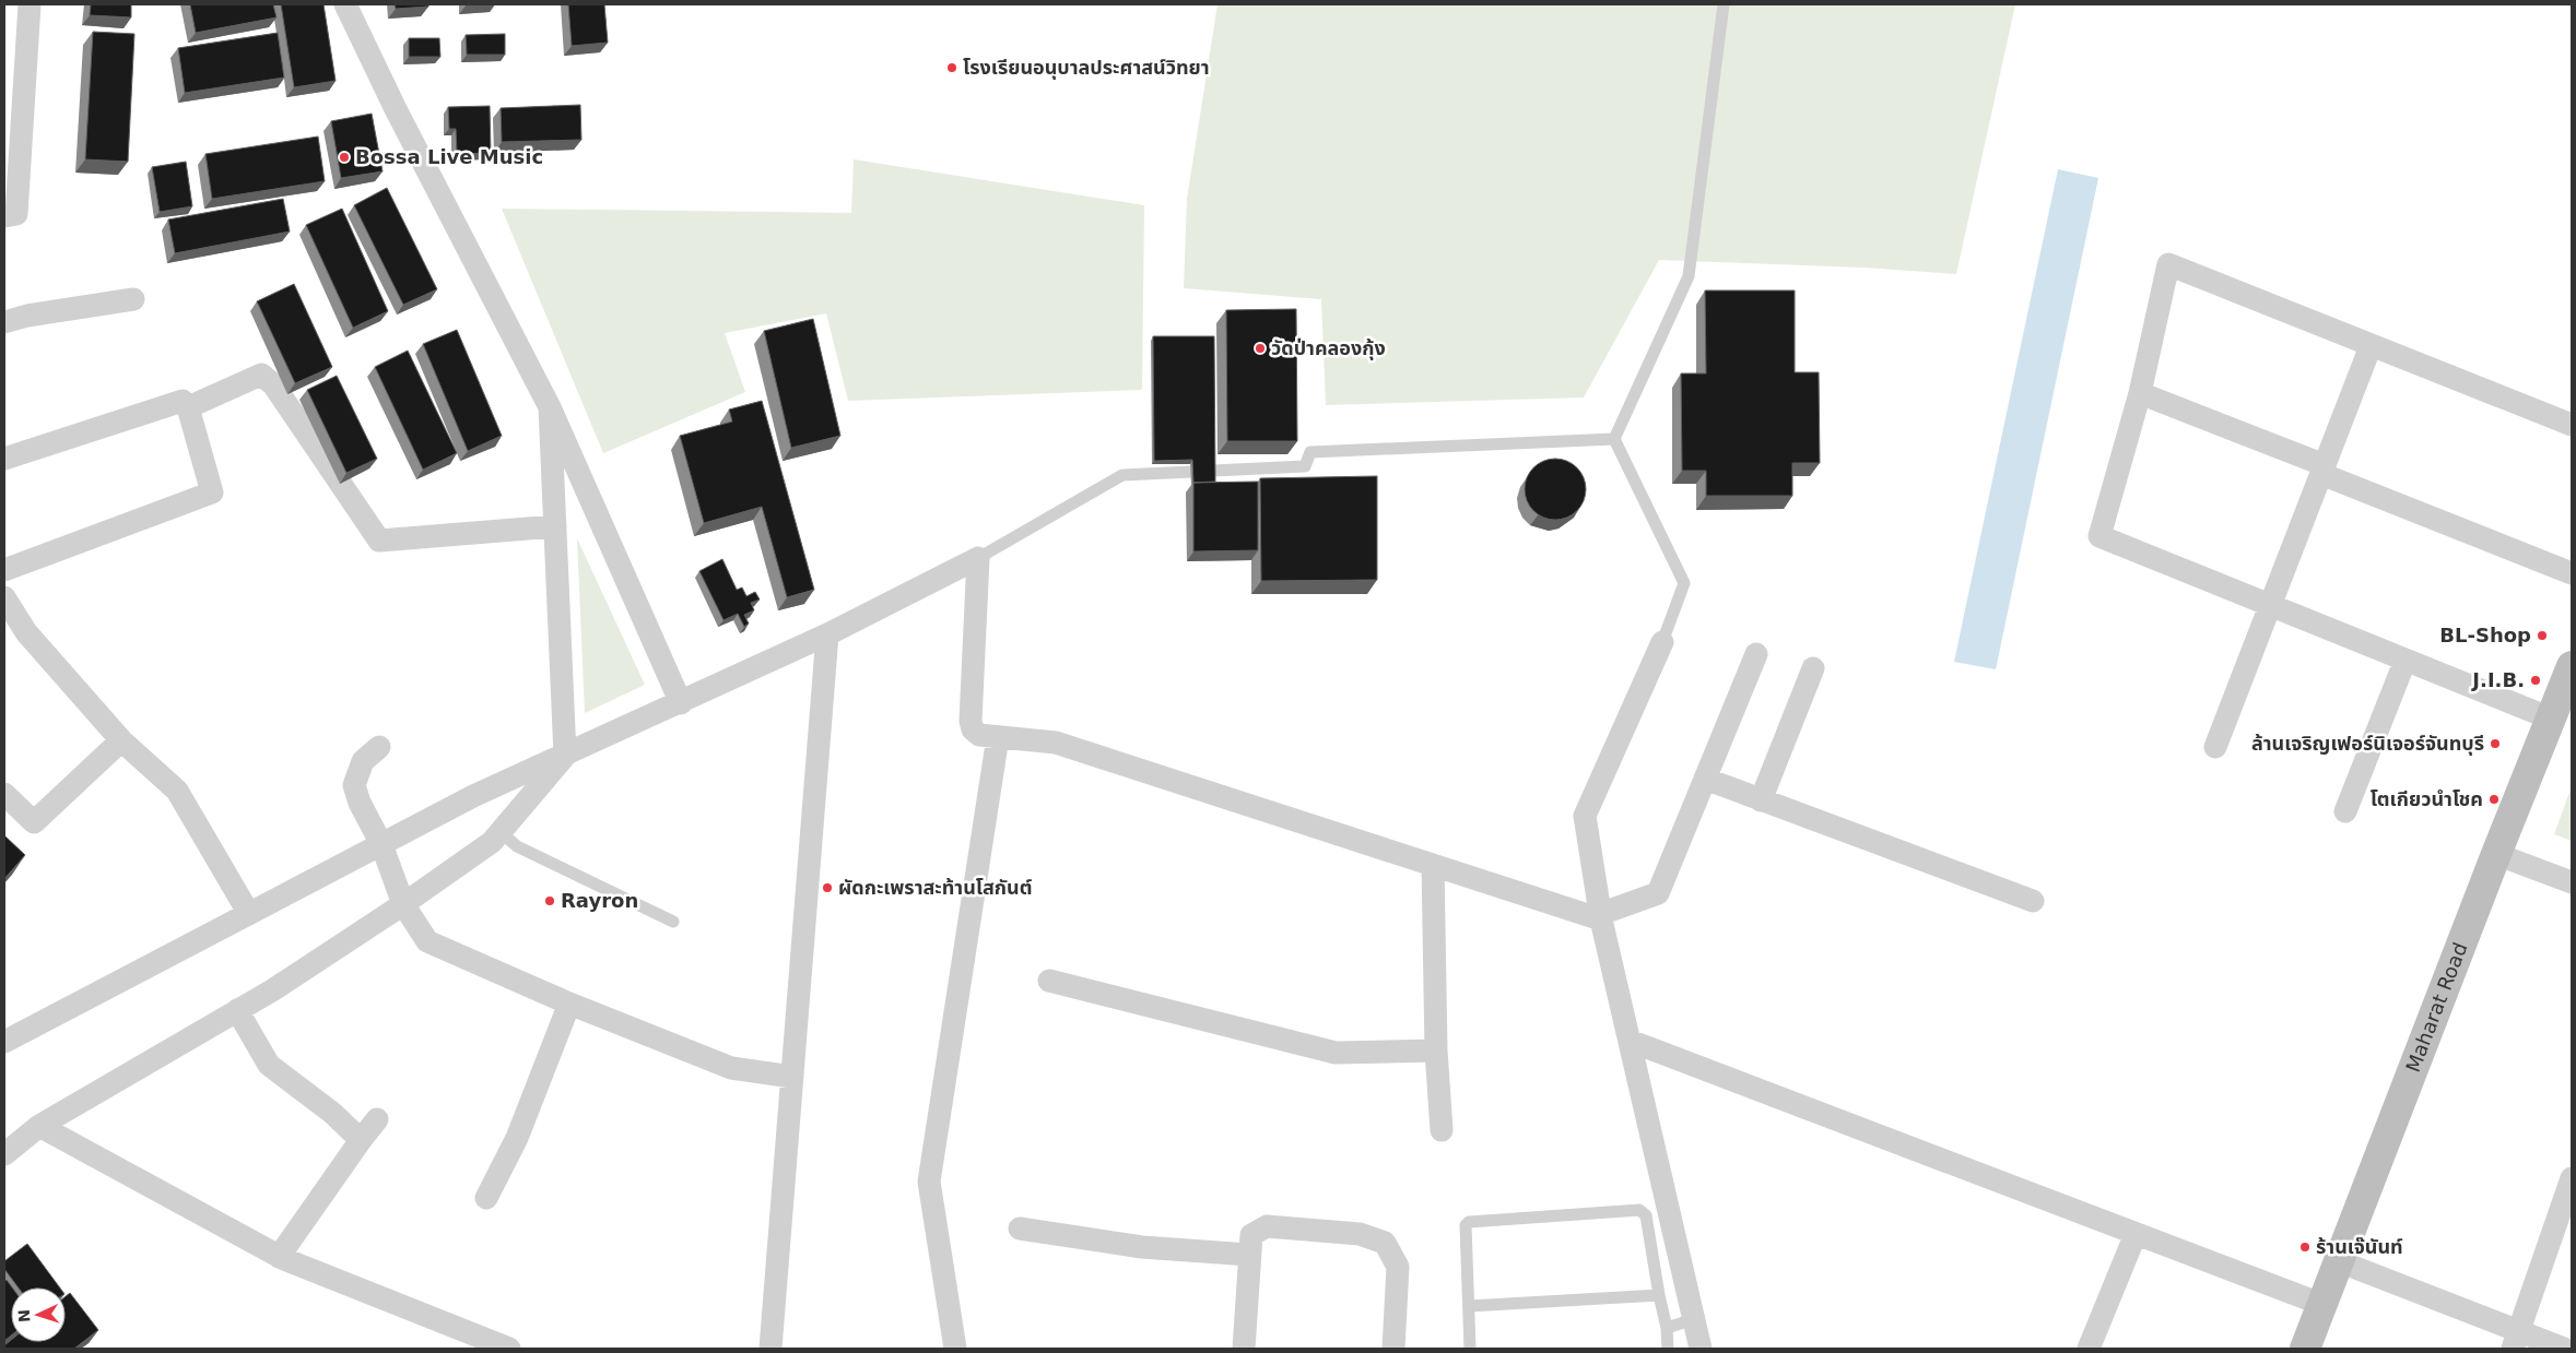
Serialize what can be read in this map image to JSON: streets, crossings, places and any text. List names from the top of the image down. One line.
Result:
{"streets":{"street":["Maharat Road"]},"places":["โรงเรียนอนุบาลประศาสน์วิทยา","Bossa Live Music","วัดป่าคลองกุ้ง","BL-Shop","J.I.B.","ล้านเจริญเฟอร์นิเจอร์จันทบุรี","โตเกียวนำโชค","ผัดกะเพราสะท้านโสกันต์","Rayron","ร้านเจ๊นันท์"],"north":"left"}
